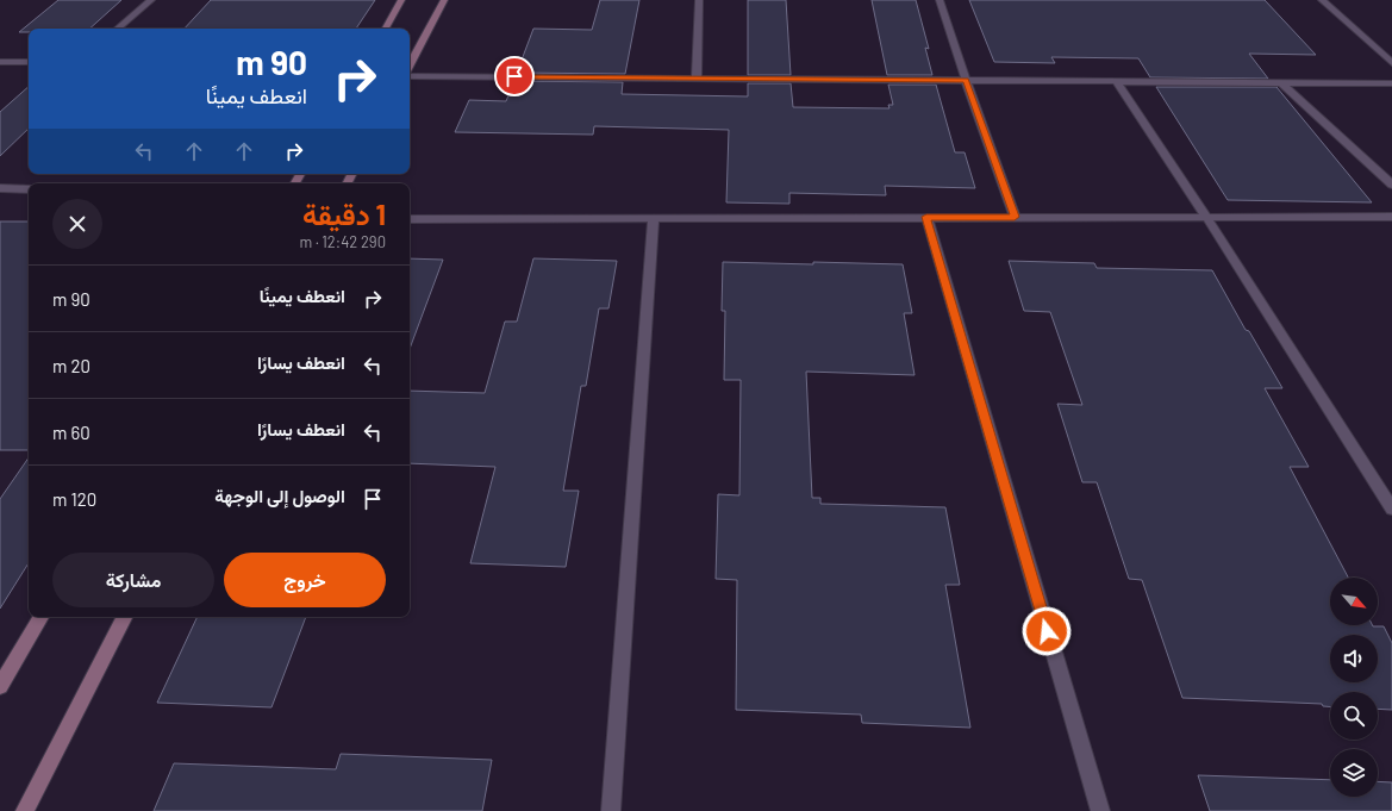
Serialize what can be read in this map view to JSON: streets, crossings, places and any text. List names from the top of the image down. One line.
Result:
{"north":"bottom right","page":{"turn":["90 m","انعطف يمينًا"],"heading":["1 دقيقة","290 m · 12:42"],"list":[{"name":"انعطف يمينًا","value":"90 m"},{"name":"انعطف يسارًا","value":"20 m"},{"name":"انعطف يسارًا","value":"60 m"},{"name":"الوصول إلى الوجهة","value":"120 m"}],"buttons":["خروج","مشاركة"]}}
